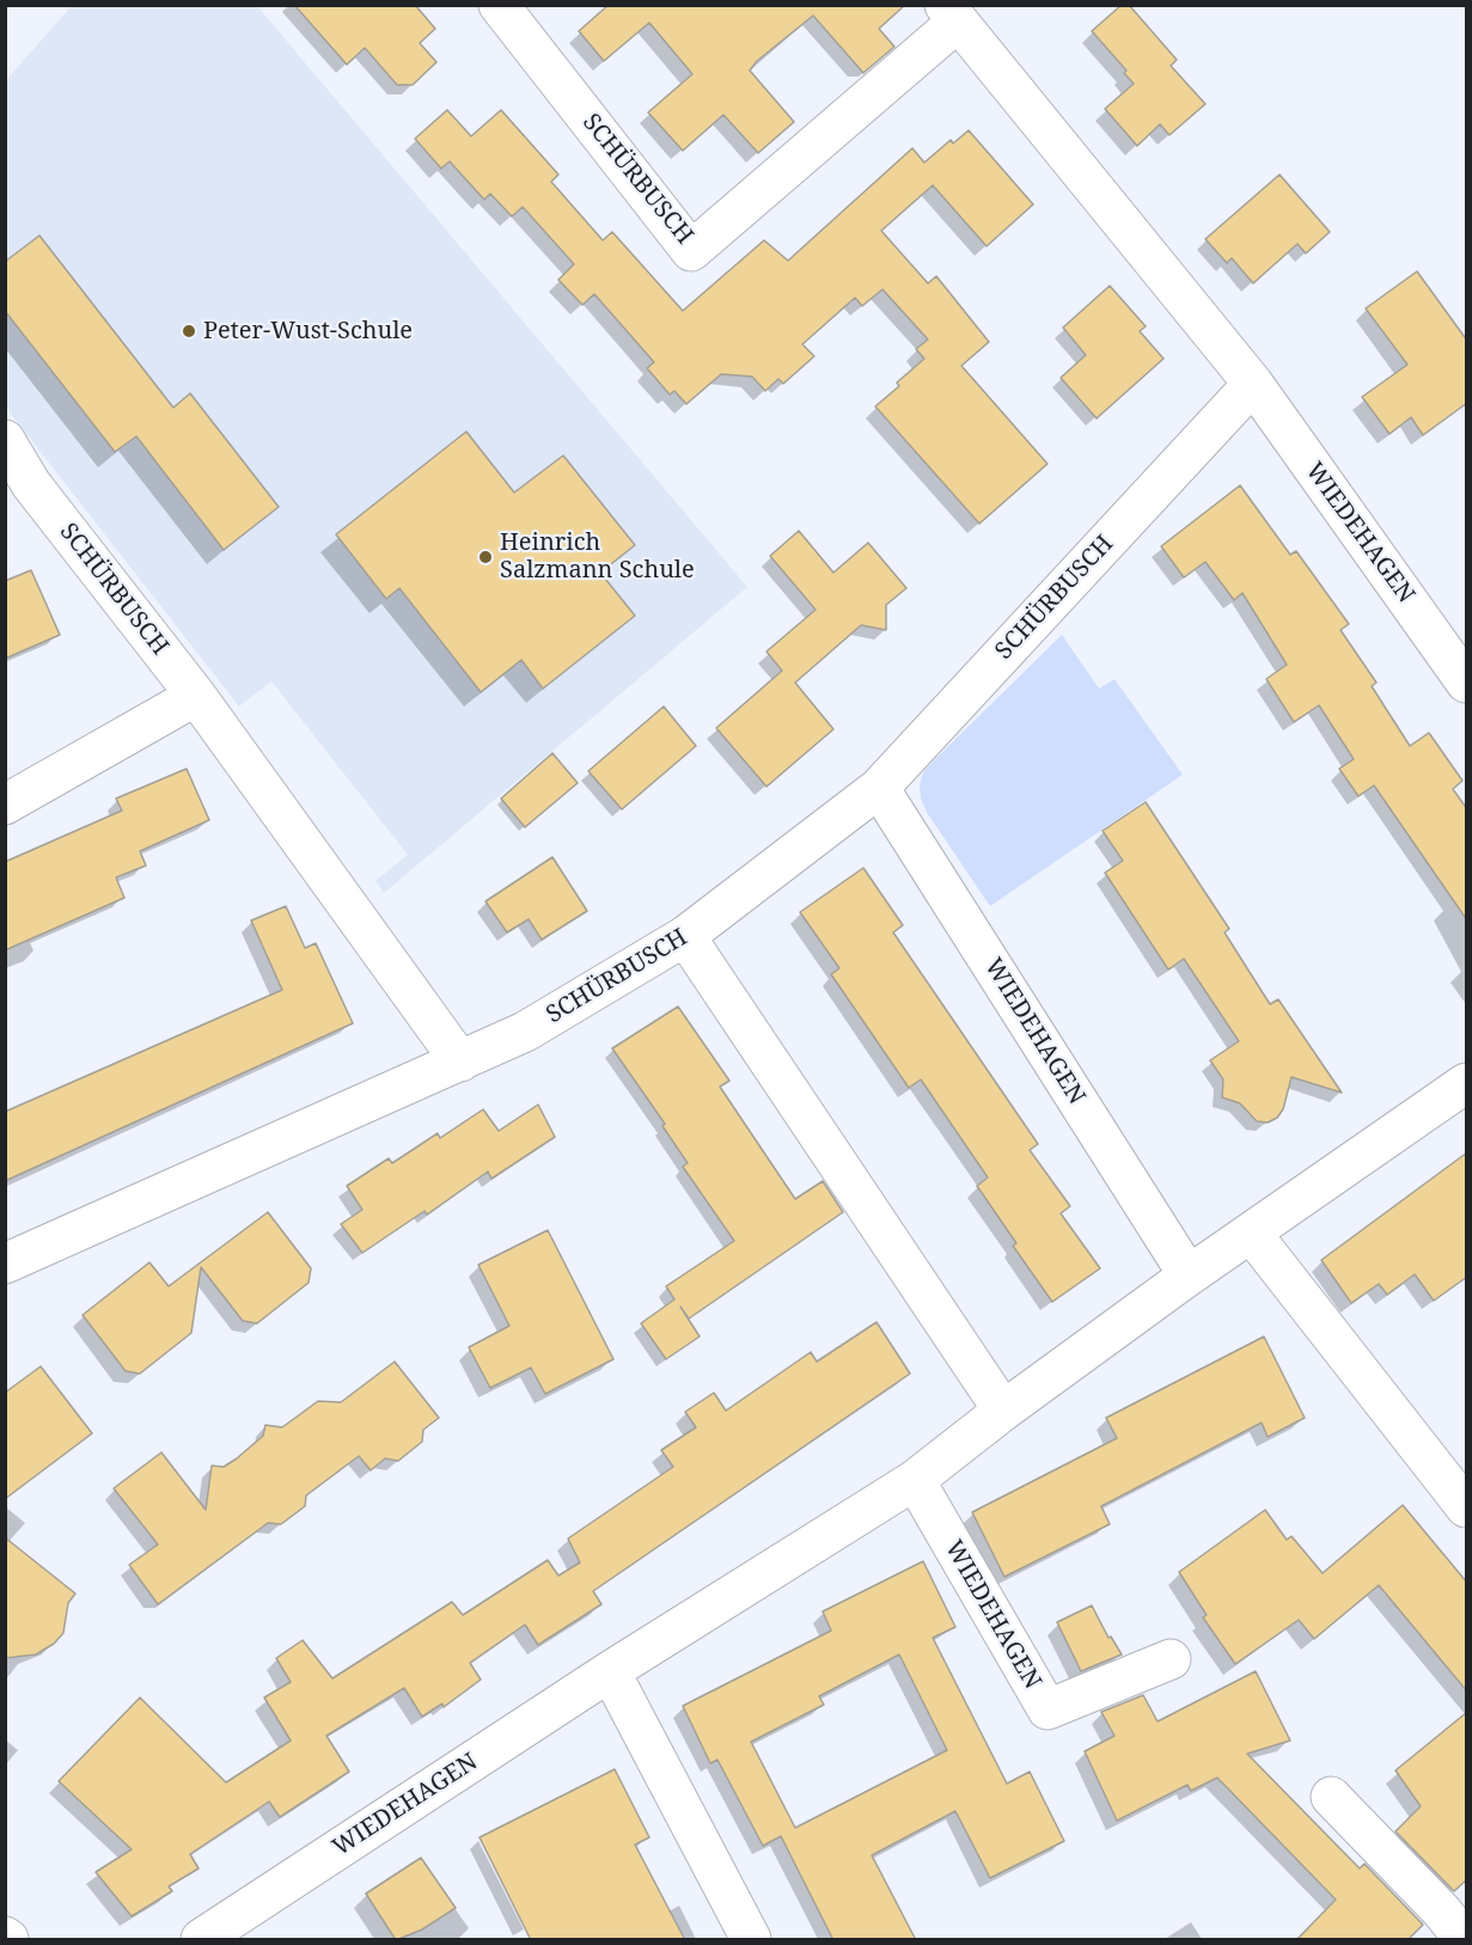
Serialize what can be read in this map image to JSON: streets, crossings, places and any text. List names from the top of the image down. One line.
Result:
{"streets":{"street":["SCHÜRBUSCH","WIEDEHAGEN"]},"crossings":[["SCHÜRBUSCH","WIEDEHAGEN"]],"places":["Peter-Wust-Schule","Heinrich Salzmann Schule"]}
